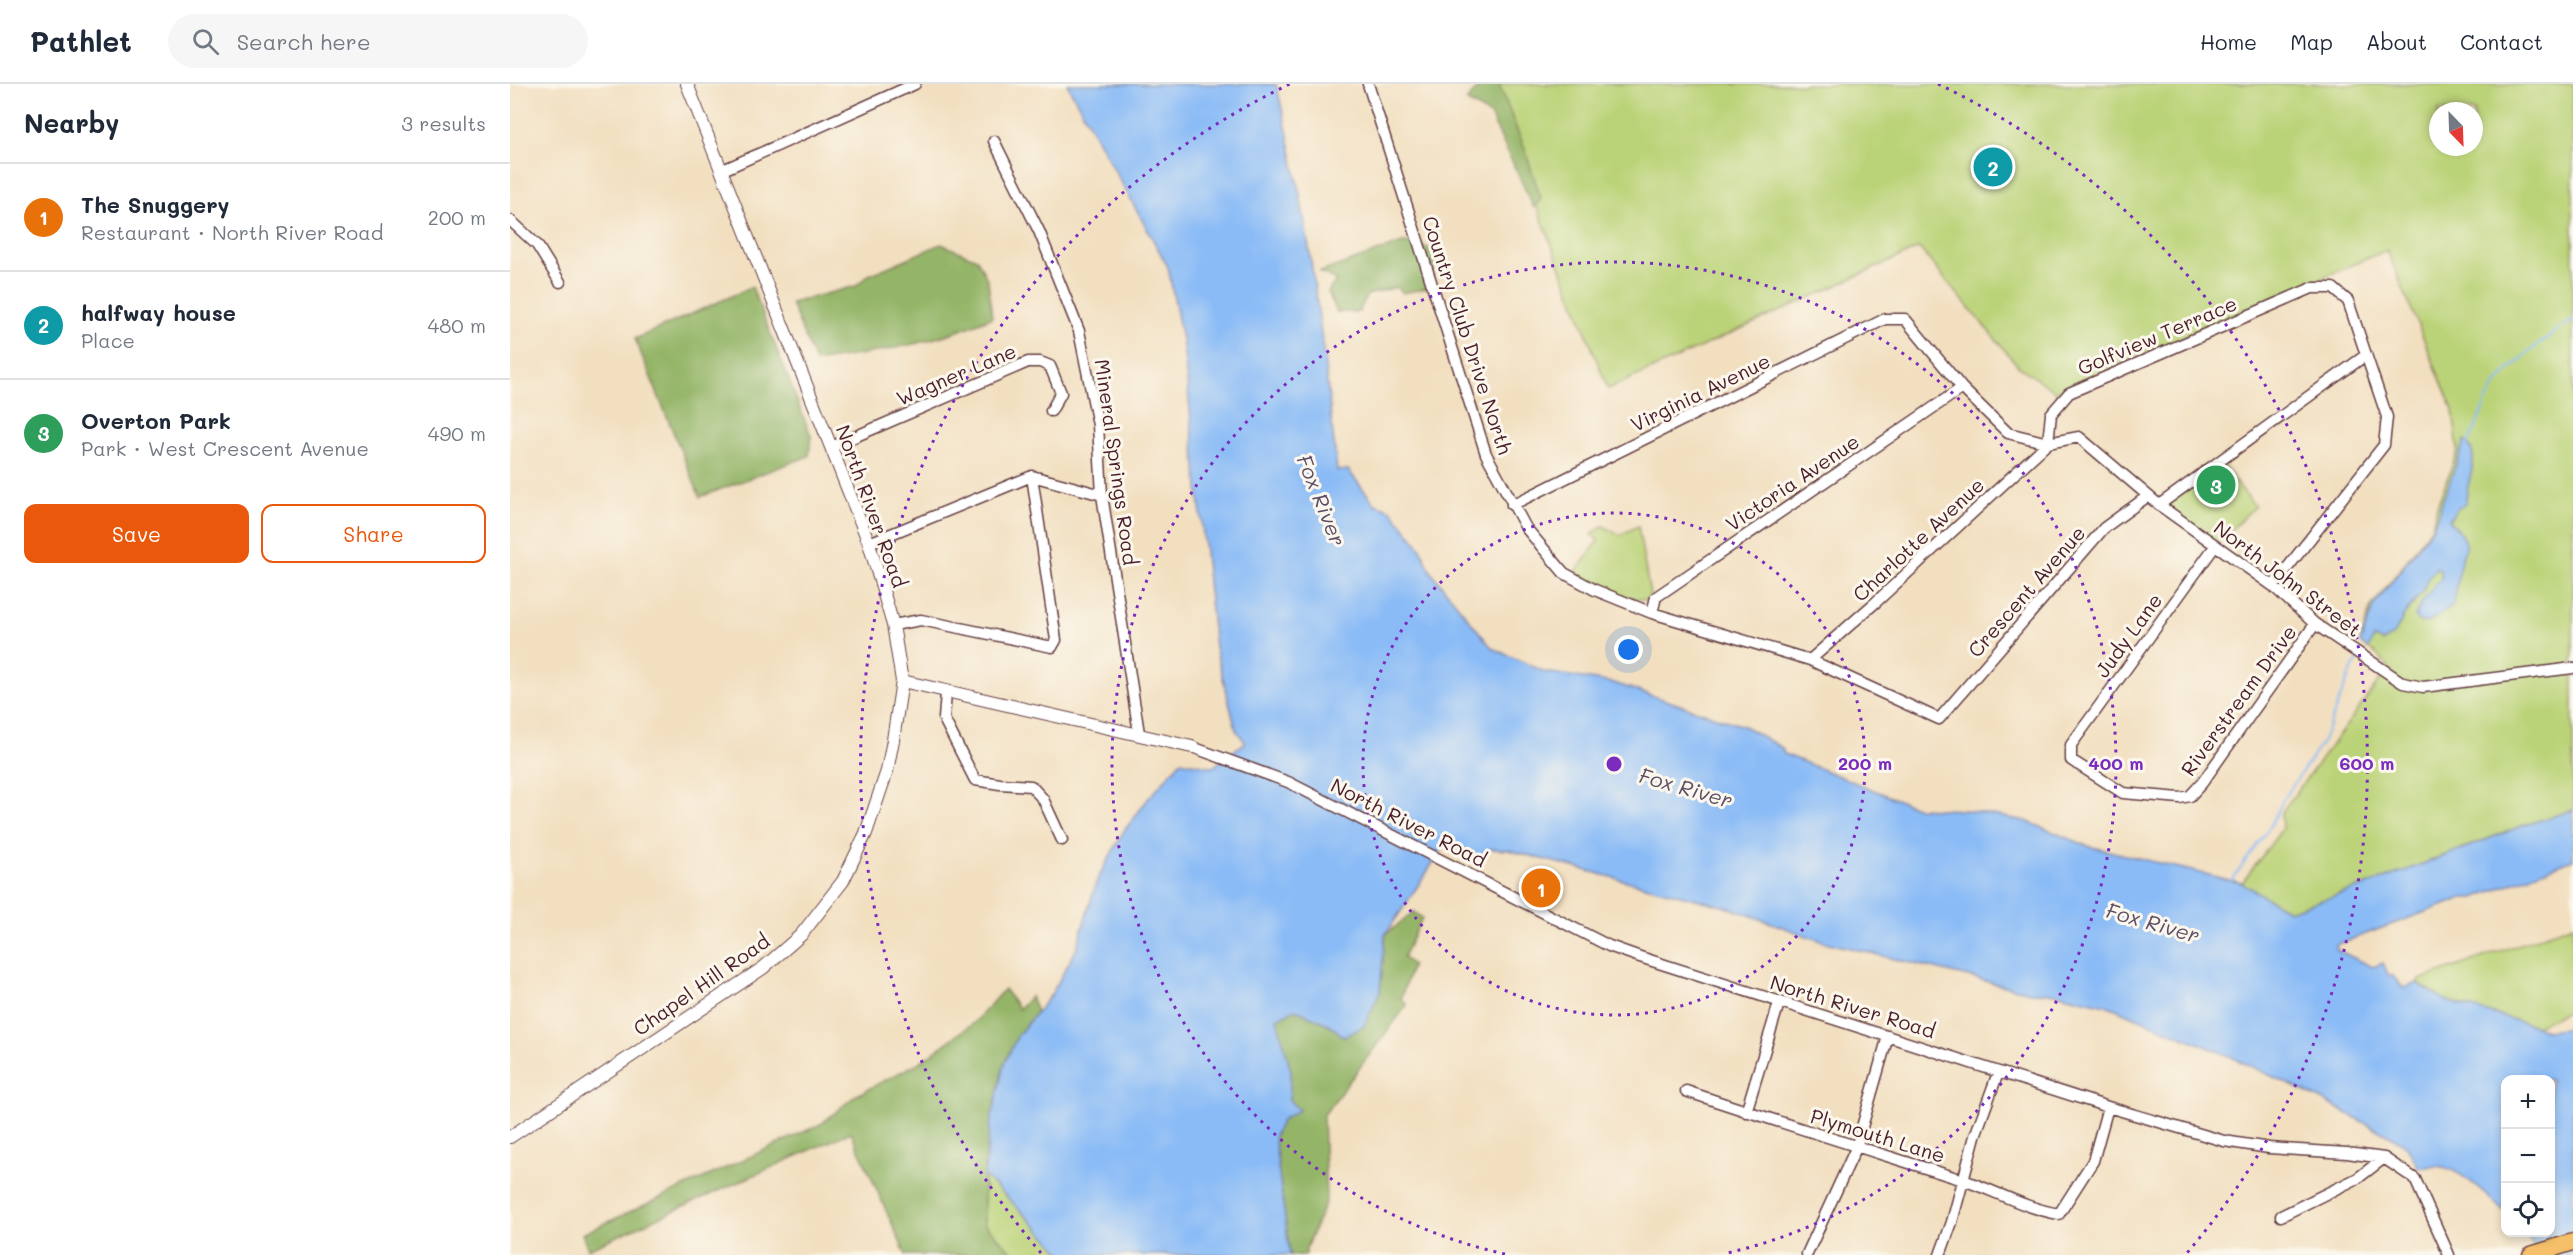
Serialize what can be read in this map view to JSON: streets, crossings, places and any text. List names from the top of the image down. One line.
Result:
{"streets":{"street":["Country Club Drive North","Golfview Terrace","Wagner Lane","Virginia Avenue","Mineral Springs Road","Victoria Avenue","North River Road","Charlotte Avenue","North John Street","Crescent Avenue","Judy Lane","Riverstream Drive","Chapel Hill Road","Plymouth Lane"]},"crossings":[["Country Club Drive North","Virginia Avenue"],["Country Club Drive North","Victoria Avenue"],["Country Club Drive North","Charlotte Avenue"],["Country Club Drive North","Crescent Avenue"],["Golfview Terrace","Charlotte Avenue"],["Golfview Terrace","North John Street"],["Wagner Lane","North River Road"],["Virginia Avenue","North John Street"],["Mineral Springs Road","North River Road"],["Victoria Avenue","North John Street"],["North River Road","Chapel Hill Road"],["North River Road","Plymouth Lane"],["Charlotte Avenue","North John Street"],["North John Street","Crescent Avenue"],["North John Street","Judy Lane"],["North John Street","Riverstream Drive"],["Judy Lane","Riverstream Drive"]],"water":["Fox River"],"north":"bottom right","page":{"header":"Pathlet","search":"Search here","nav":["Home","Map","About","Contact"],"heading":["Nearby","3 results"],"pins":["2","3","1"],"list":[{"mark":"1","name":"The Snuggery","note":"Restaurant · North River Road","value":"200 m"},{"mark":"2","name":"halfway house","note":"Place","value":"480 m"},{"mark":"3","name":"Overton Park","note":"Park · West Crescent Avenue","value":"490 m"}],"buttons":["Save","Share"],"map_buttons":["+","−"]},"rings":["200 m","400 m","600 m"]}
